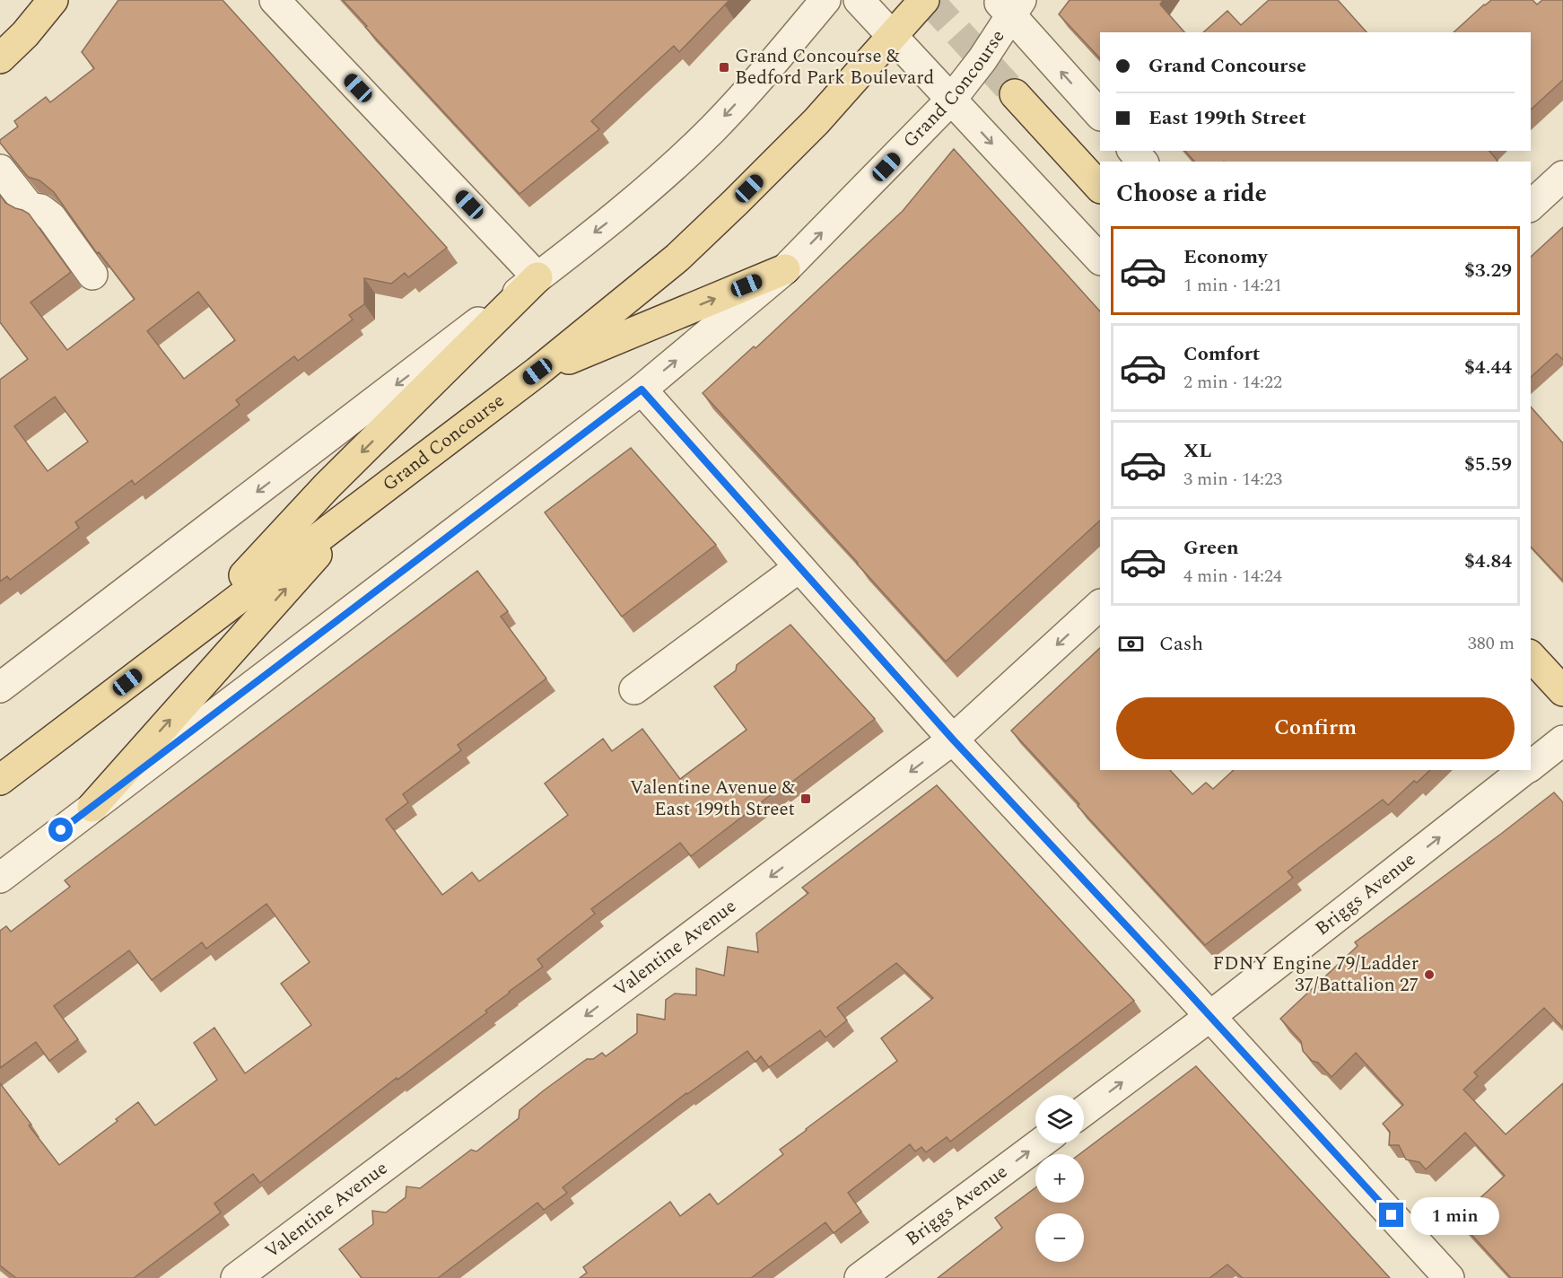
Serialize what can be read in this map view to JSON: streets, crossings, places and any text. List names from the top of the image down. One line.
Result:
{"streets":{"main road":["Grand Concourse"],"street":["Briggs Avenue","Valentine Avenue"]},"one_way":["Briggs Avenue","Valentine Avenue"],"places":{"transit":["Grand Concourse & Bedford Park Boulevard","Valentine Avenue & East 199th Street"],"other":["FDNY Engine 79/Ladder 37/Battalion 27"]},"page":{"banner":["Grand Concourse","East 199th Street"],"heading":"Choose a ride","list":[{"name":"Economy","note":"1 min · 14:21","value":"$3.29"},{"name":"Comfort","note":"2 min · 14:22","value":"$4.44"},{"name":"XL","note":"3 min · 14:23","value":"$5.59"},{"name":"Green","note":"4 min · 14:24","value":"$4.84"}],"pay":["Cash","380 m"],"buttons":"Confirm","map_buttons":["+","−"],"bubble":"1 min"}}
